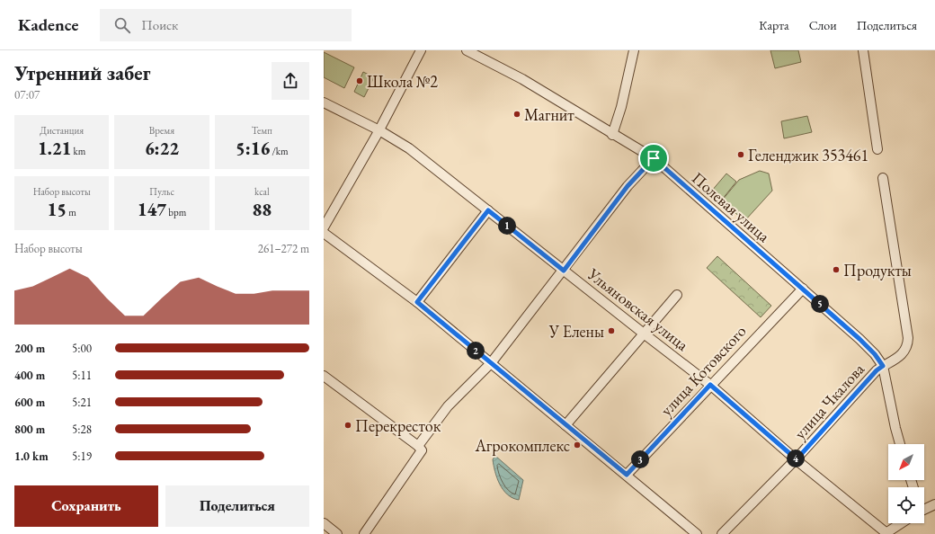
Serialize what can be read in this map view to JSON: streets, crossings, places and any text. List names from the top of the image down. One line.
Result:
{"streets":{"street":["Полевая улица","Ульяновская улица","улица Котовского","улица Чкалова"]},"crossings":[["Полевая улица","улица Котовского"],["Полевая улица","улица Чкалова"],["Ульяновская улица","улица Котовского"],["Ульяновская улица","улица Чкалова"]],"places":["Школа №2","Магнит","Геленджик 353461","Продукты","У Елены","Перекресток","Агрокомплекс"],"north":"bottom left","page":{"header":"Kadence","search":"Поиск","nav":["Карта","Слои","Поделиться"],"heading":["Утренний забег","07:07"],"stats":[["Дистанция","1.21 km"],["Время","6:22"],["Темп","5:16 /km"],["Набор высоты","15 m"],["Пульс","147 bpm"],["kcal","88"]],"pins":["1","5","2","4","3"],"chart":["Набор высоты","261–272 m"],"list":[{"name":"200 m","note":"5:00"},{"name":"400 m","note":"5:11"},{"name":"600 m","note":"5:21"},{"name":"800 m","note":"5:28"},{"name":"1.0 km","note":"5:19"}],"buttons":["Сохранить","Поделиться"]}}
